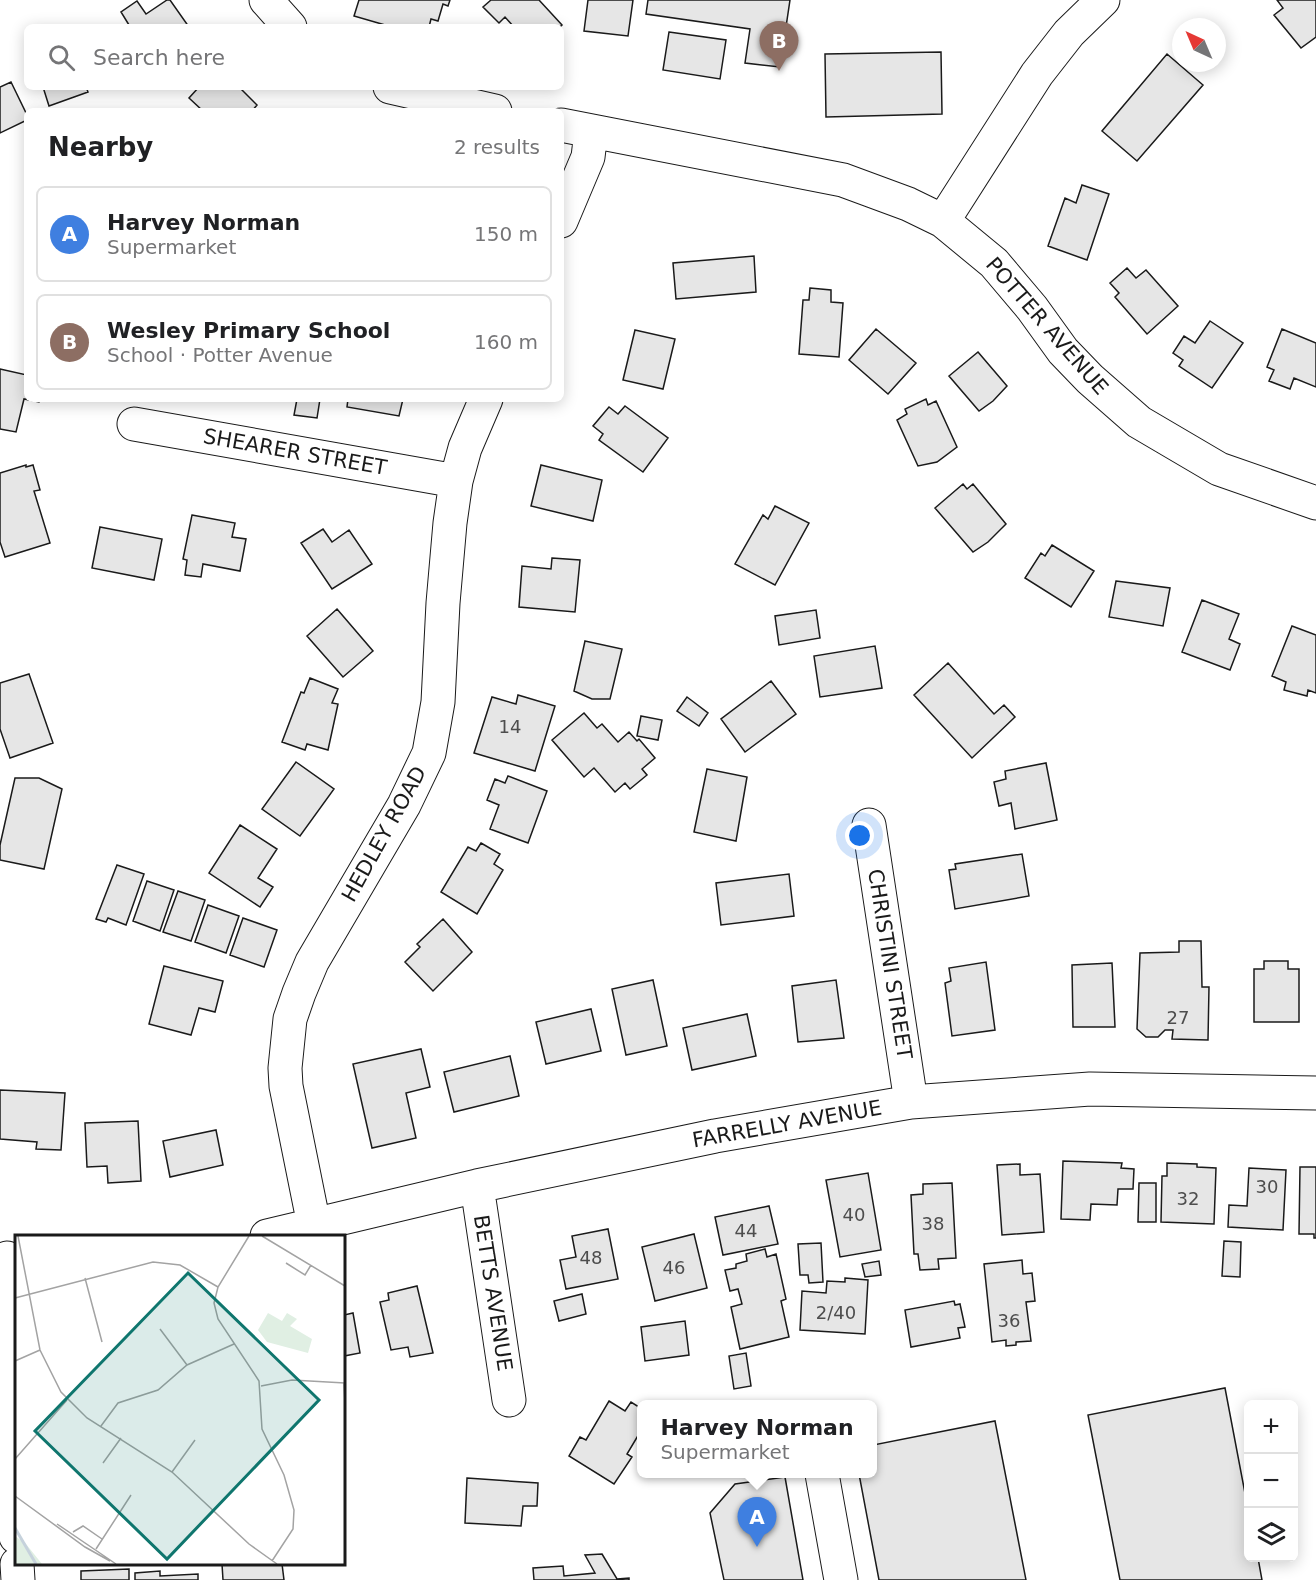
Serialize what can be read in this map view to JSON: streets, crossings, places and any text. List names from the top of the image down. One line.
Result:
{"streets":{"street":["POTTER AVENUE","SHEARER STREET","HEDLEY ROAD","CHRISTINI STREET","FARRELLY AVENUE","BETTS AVENUE"]},"crossings":[["SHEARER STREET","HEDLEY ROAD"],["HEDLEY ROAD","FARRELLY AVENUE"],["CHRISTINI STREET","FARRELLY AVENUE"],["FARRELLY AVENUE","BETTS AVENUE"]],"house_numbers":["14","27","30","32","40","38","44","48","46","2/40","36"],"north":"top left","page":{"pins":["B","A"],"search":"Search here","heading":["Nearby","2 results"],"list":[{"mark":"A","name":"Harvey Norman","note":"Supermarket","value":"150 m"},{"mark":"B","name":"Wesley Primary School","note":"School · Potter Avenue","value":"160 m"}],"map_buttons":["+","−"],"popup":["Harvey Norman","Supermarket"]}}
